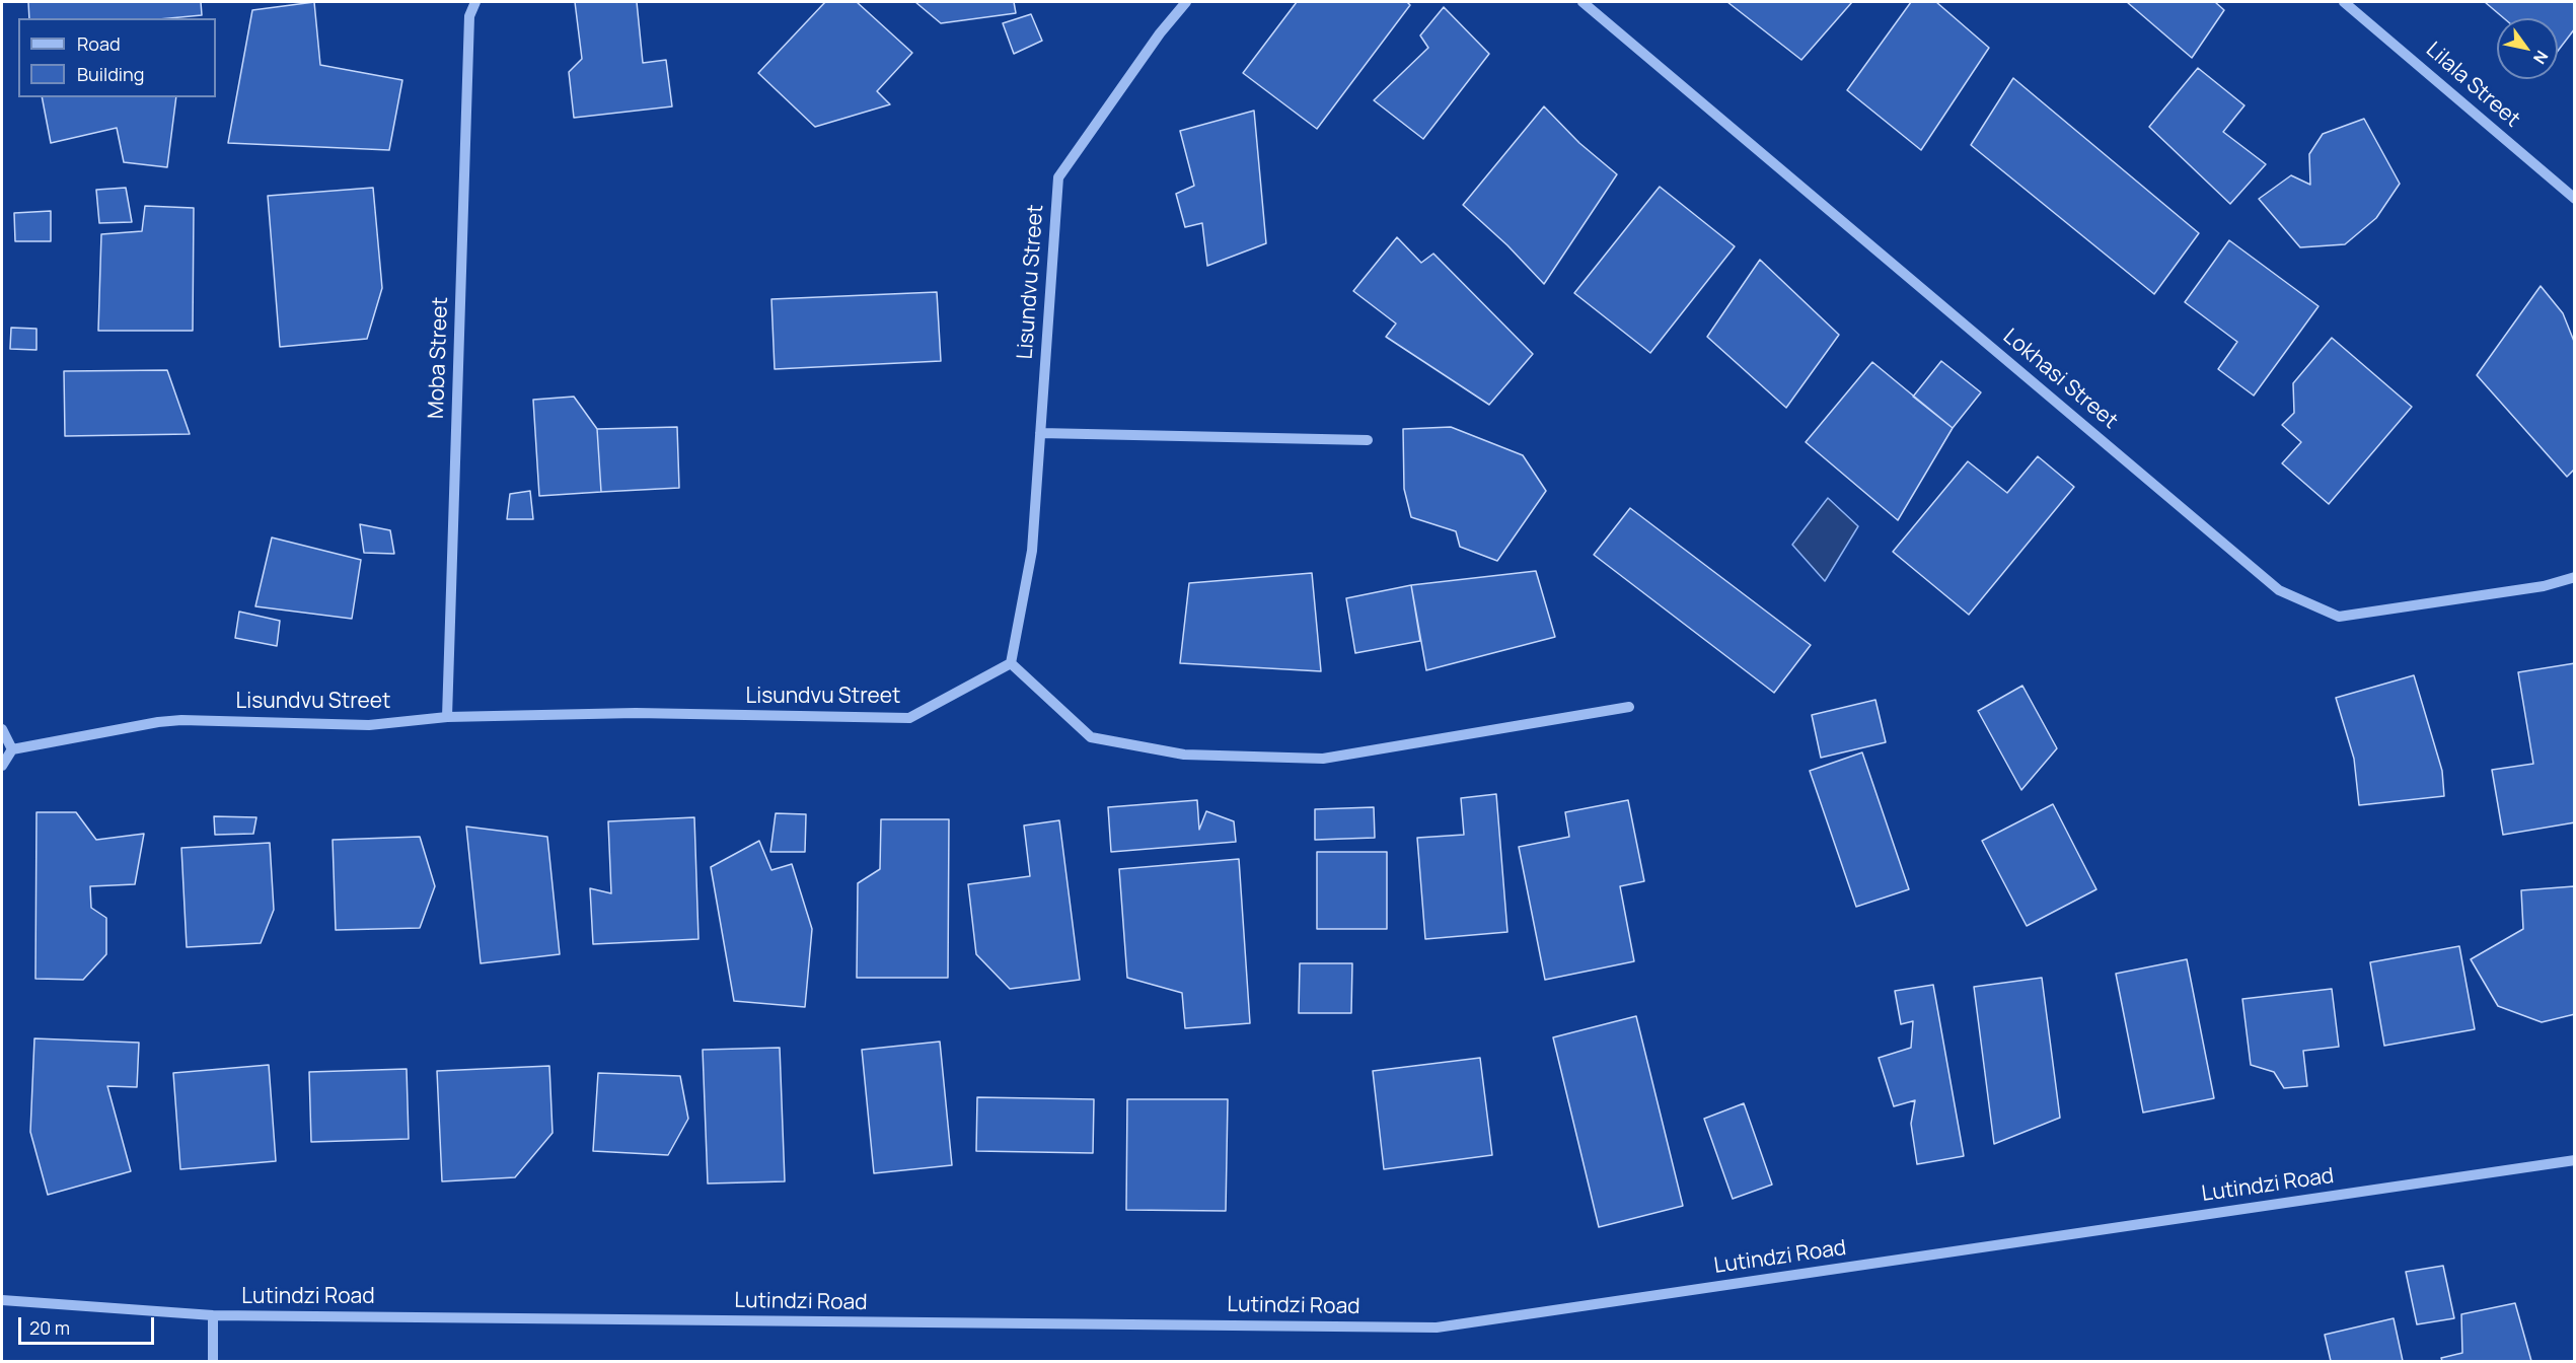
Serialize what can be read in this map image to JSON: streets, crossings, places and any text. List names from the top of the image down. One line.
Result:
{"streets":{"street":["Lilala Street","Lisundvu Street","Moba Street","Lokhasi Street","Lutindzi Road"]},"crossings":[["Lisundvu Street","Moba Street"]],"legend":["Road","Building"],"scale_bar":"20 m","north":"bottom right"}
